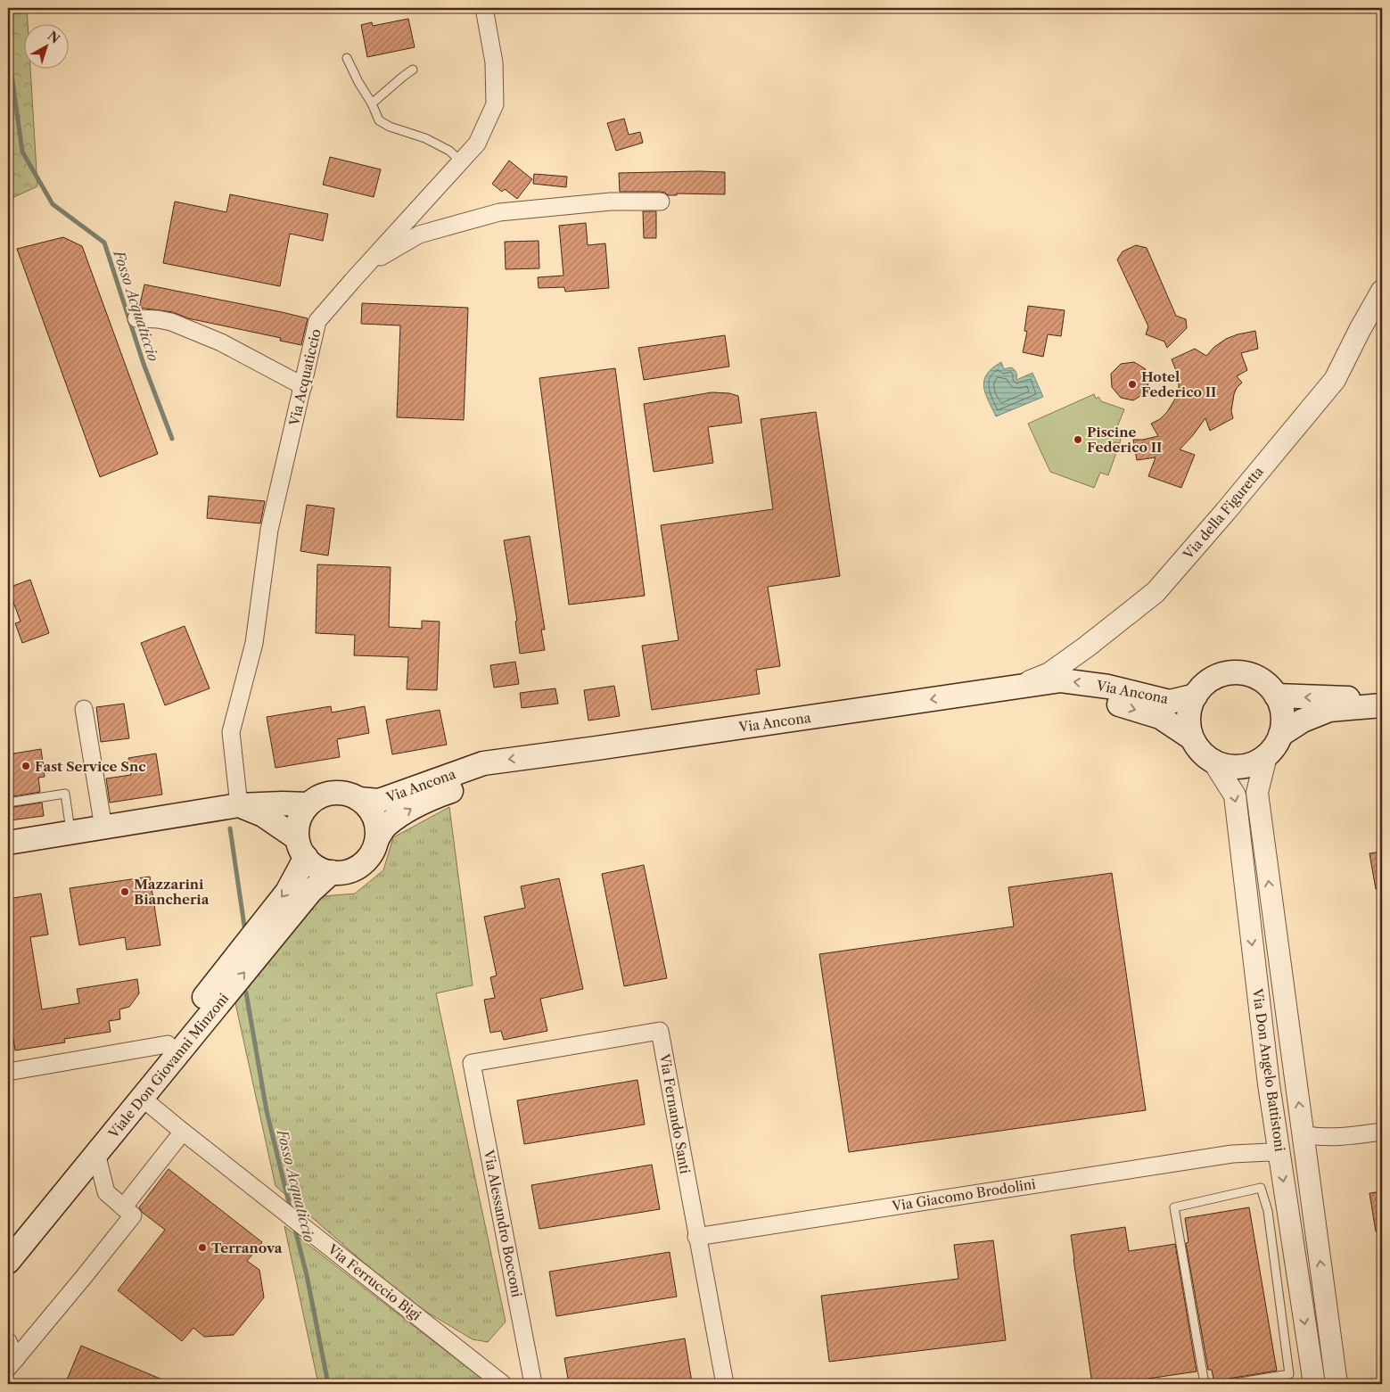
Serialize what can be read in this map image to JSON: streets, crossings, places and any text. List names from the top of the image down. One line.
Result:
{"streets":{"main road":["Via Ancona","Viale Don Giovanni Minzoni"],"street":["Via Acquaticcio","Via della Figuretta","Via Don Angelo Battistoni","Via Fernando Santi","Via Giacomo Brodolini","Via Alessandro Bocconi","Via Ferruccio Bigi"]},"crossings":[["Via della Figuretta","Via Ancona"],["Via Ancona","Viale Don Giovanni Minzoni"],["Via Ancona","Via Don Angelo Battistoni"],["Viale Don Giovanni Minzoni","Via Ferruccio Bigi"],["Via Don Angelo Battistoni","Via Giacomo Brodolini"],["Via Fernando Santi","Via Giacomo Brodolini"],["Via Fernando Santi","Via Alessandro Bocconi"]],"water":["Fosso Acquaticcio"],"places":["Hotel Federico II","Piscine Federico II","Fast Service Snc","Mazzarini Biancheria","Terranova"],"north":"top right"}
